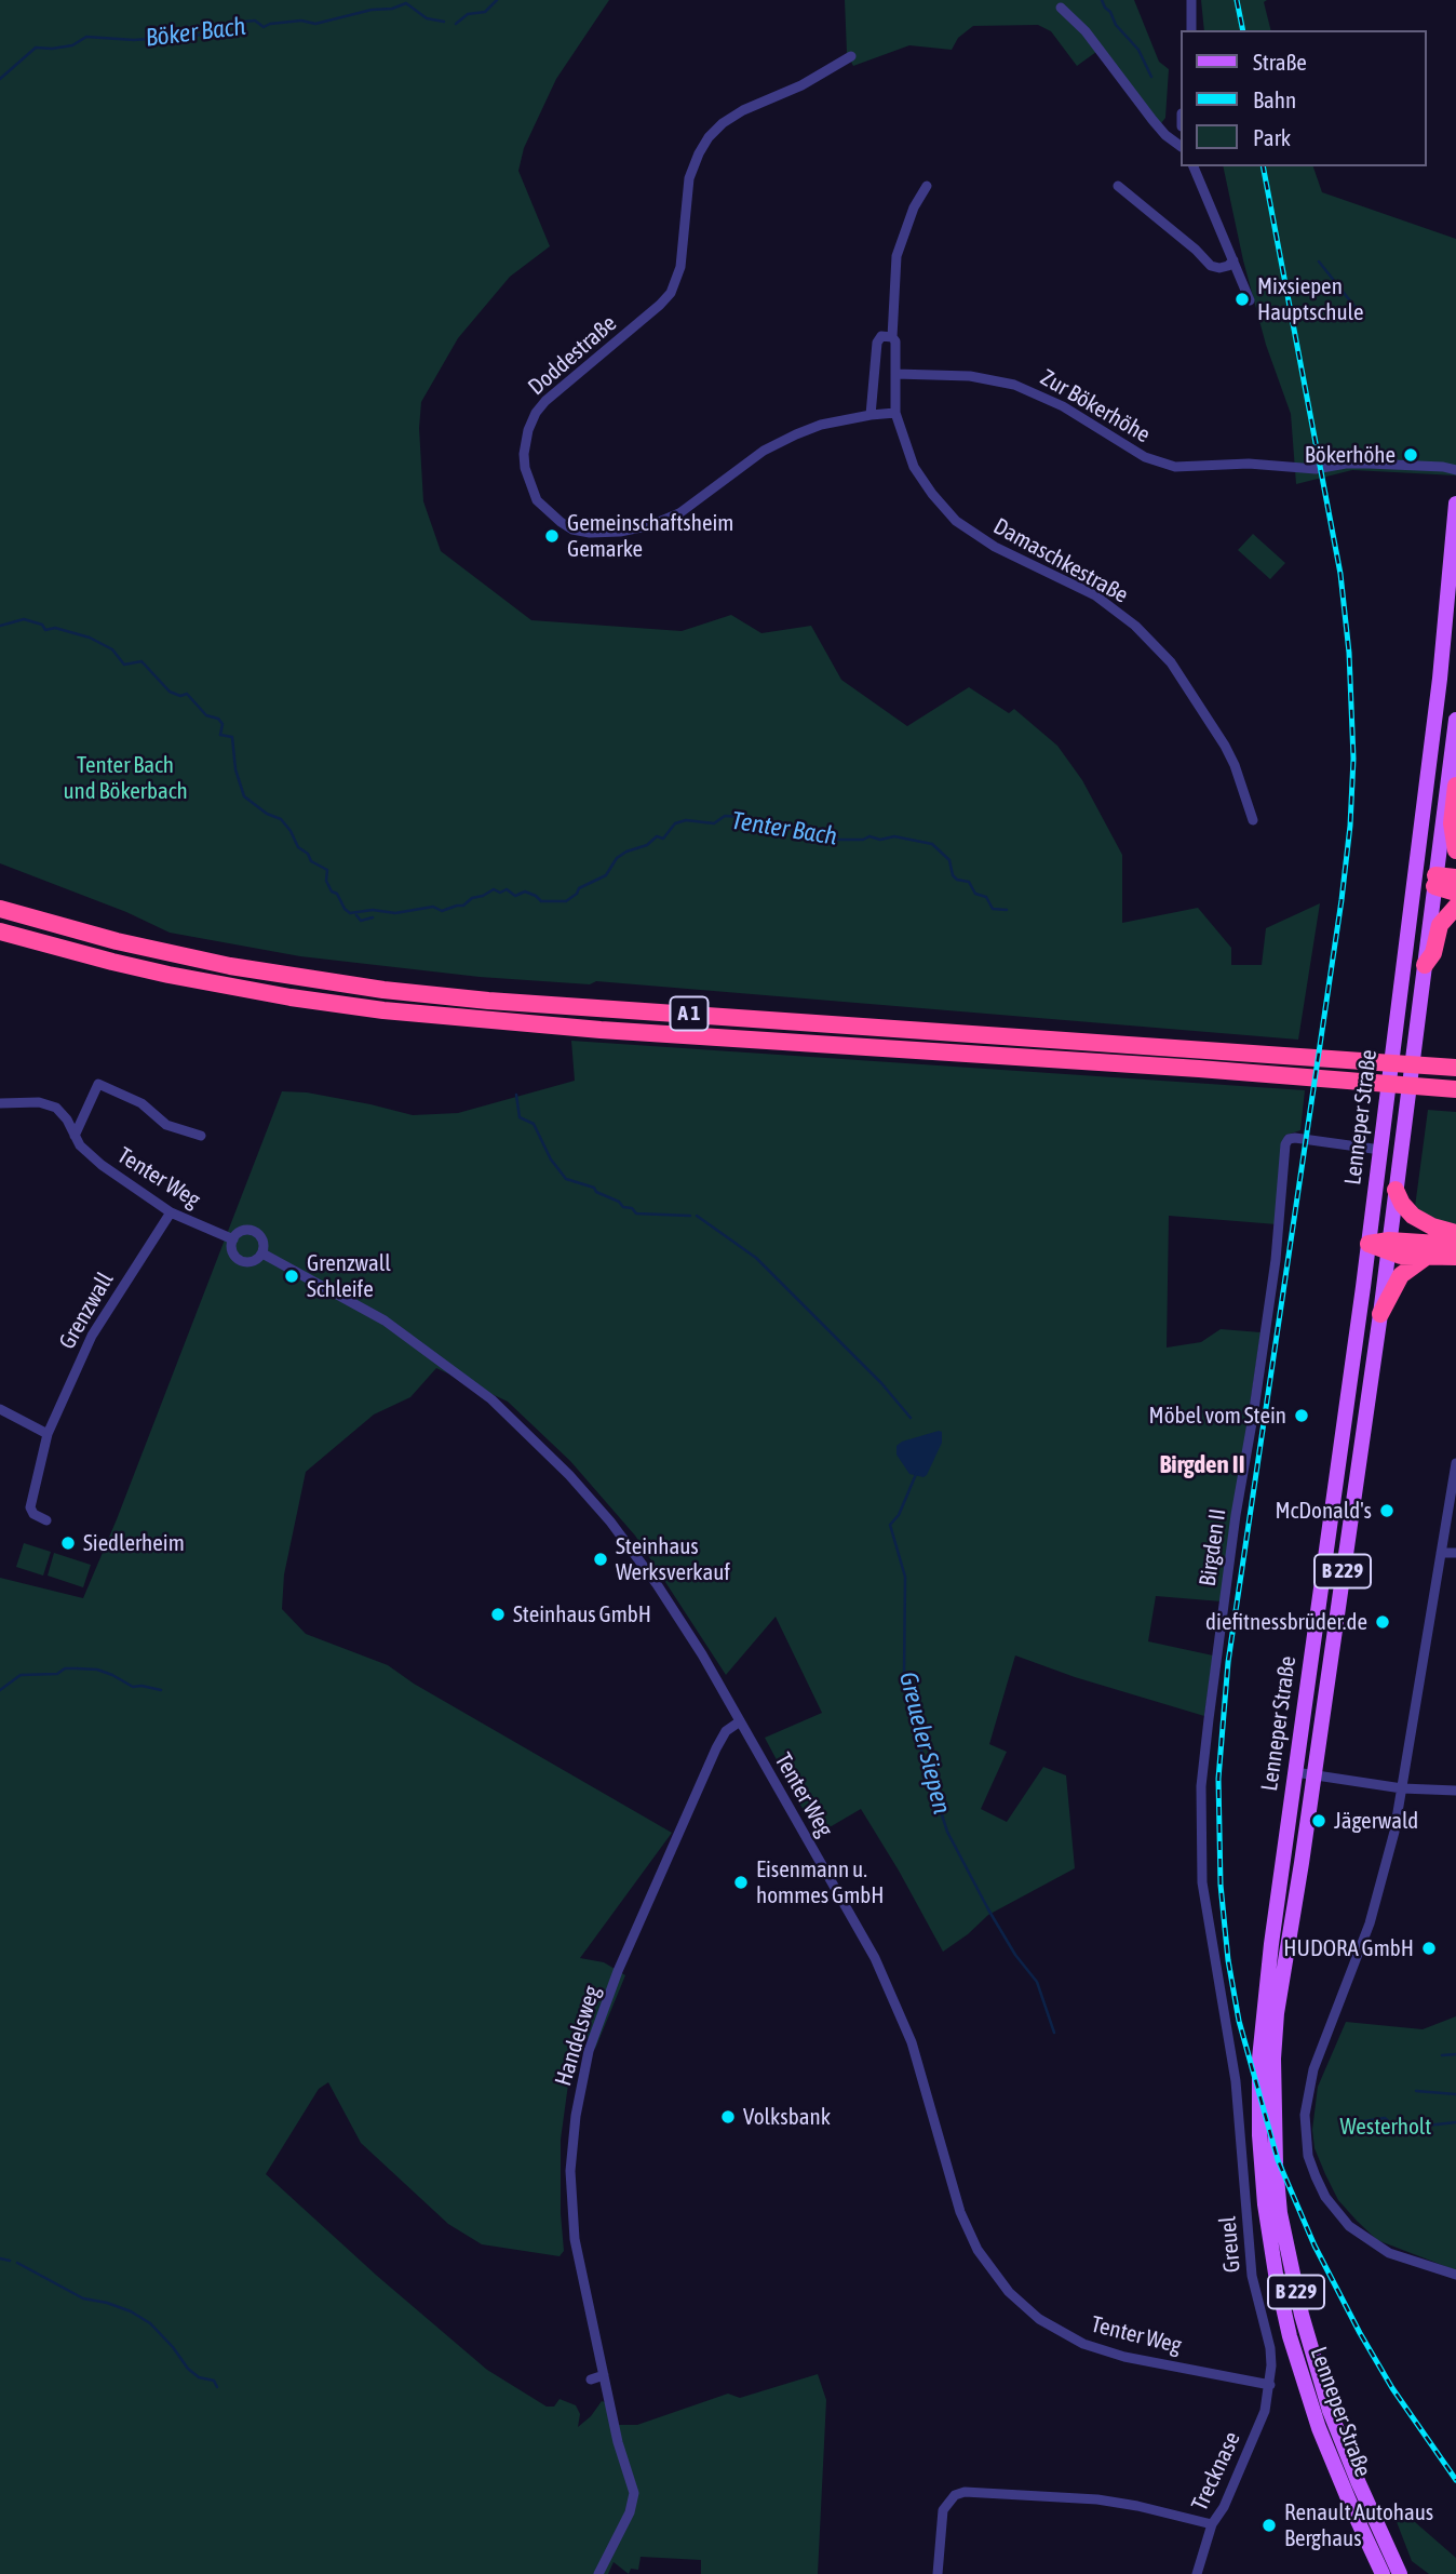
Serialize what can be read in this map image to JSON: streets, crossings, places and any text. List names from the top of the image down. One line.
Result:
{"streets":{"highway":["A 1"],"main road":["Lenneper Straße","B 229"],"street":["Doddestraße","Zur Bökerhöhe","Damaschkestraße","Tenter Weg","Grenzwall","Birgden II","Handelsweg","Greuel","Trecknase"]},"crossings":[["Doddestraße","Damaschkestraße"],["Zur Bökerhöhe","Damaschkestraße"],["Lenneper Straße","Birgden II"],["Tenter Weg","Grenzwall"],["Tenter Weg","Handelsweg"],["Tenter Weg","Greuel"],["Tenter Weg","Trecknase"],["Birgden II","Greuel"],["Greuel","Trecknase"]],"districts":["Birgden II"],"water":["Böker Bach","Tenter Bach","Greueler Siepen"],"parks":["Tenter Bach und Bökerbach","Westerholt"],"places":["Mixsiepen Hauptschule","Bökerhöhe","Gemeinschaftsheim Gemarke","Grenzwall Schleife","Möbel vom Stein","McDonald's","Siedlerheim","Steinhaus Werksverkauf","Steinhaus GmbH","diefitnessbrüder.de","Jägerwald","Eisenmann u. hommes GmbH","HUDORA GmbH","Volksbank","Renault Autohaus Berghaus"],"legend":["Straße","Bahn","Park"]}
